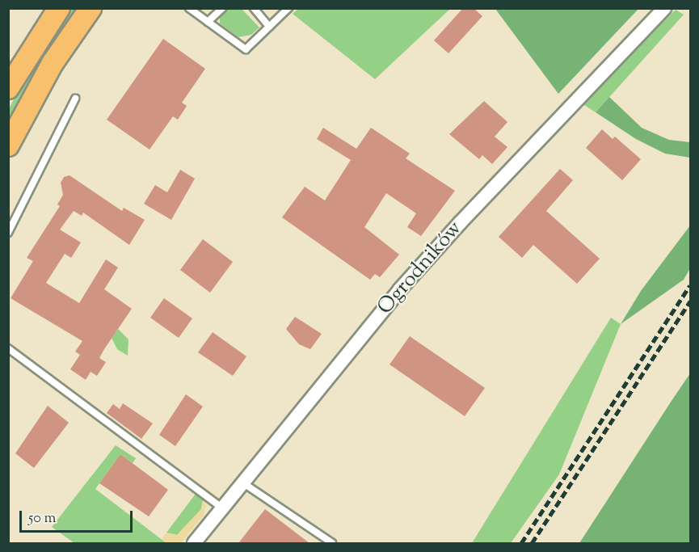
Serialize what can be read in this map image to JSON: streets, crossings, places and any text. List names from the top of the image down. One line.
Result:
{"streets":{"street":["Ogrodników"]},"scale_bar":"50 m"}
